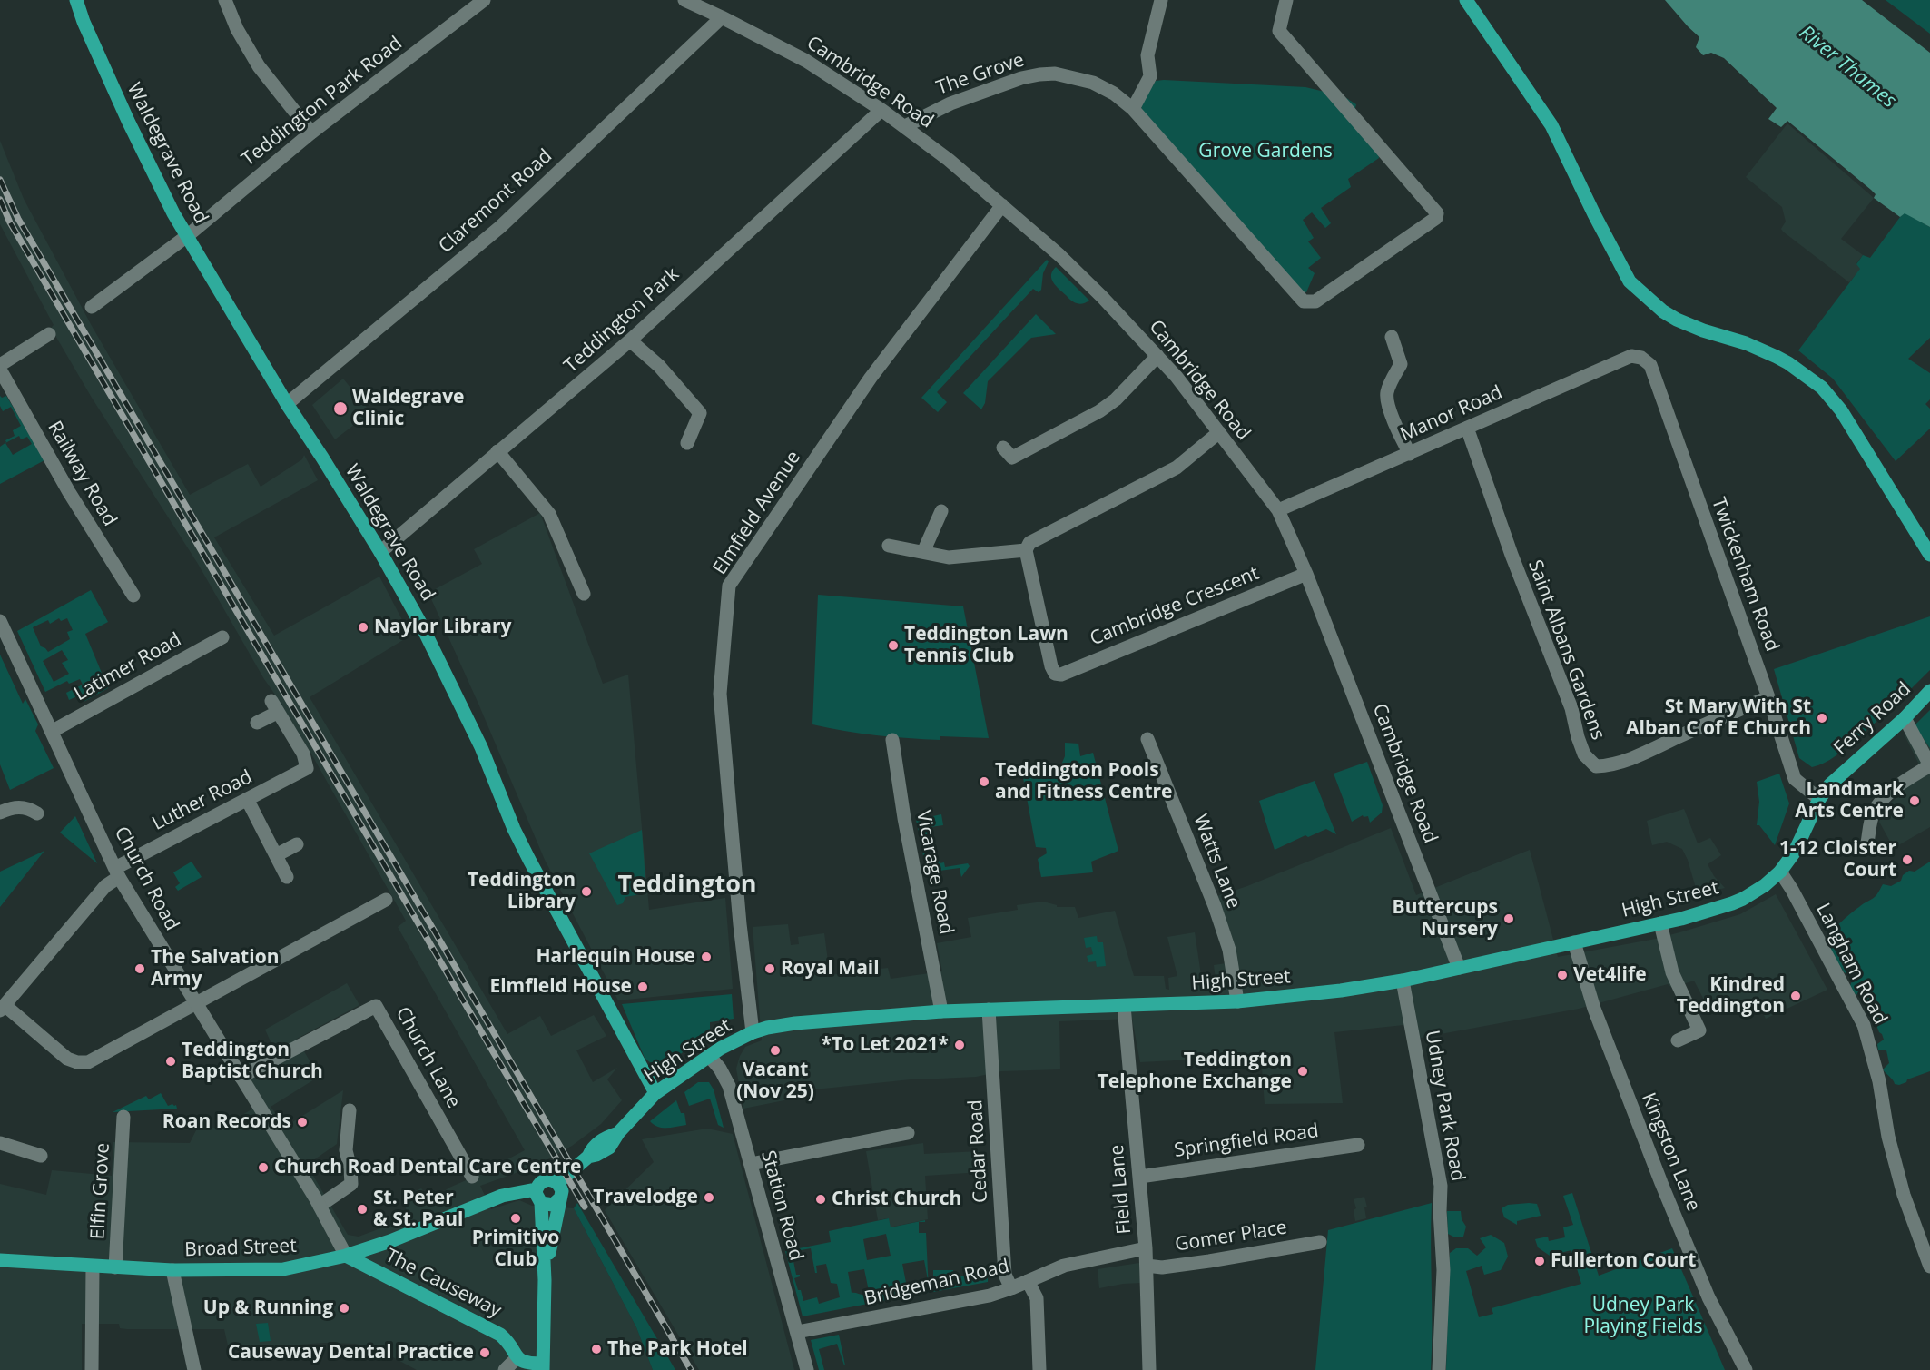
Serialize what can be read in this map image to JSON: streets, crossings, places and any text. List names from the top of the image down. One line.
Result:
{"streets":{"main road":["Waldegrave Road","Ferry Road","High Street","Broad Street","The Causeway"],"street":["The Grove","Cambridge Road","Teddington Park Road","Claremont Road","Teddington Park","Manor Road","Railway Road","Elmfield Avenue","Twickenham Road","Cambridge Crescent","Saint Albans Gardens","Latimer Road","Luther Road","Watts Lane","Vicarage Road","Church Road","Langham Road","Church Lane","Udney Park Road","Springfield Road","Cedar Road","Kingston Lane","Field Lane","Elfin Grove","Station Road","Gomer Place","Bridgeman Road"]},"crossings":[["The Grove","Cambridge Road"],["Cambridge Road","Claremont Road"],["Cambridge Road","Teddington Park"],["Cambridge Road","Manor Road"],["Cambridge Road","Elmfield Avenue"],["Cambridge Road","Cambridge Crescent"],["Cambridge Road","High Street"],["Teddington Park Road","Waldegrave Road"],["Waldegrave Road","Claremont Road"],["Waldegrave Road","Teddington Park"],["Waldegrave Road","High Street"],["Manor Road","Twickenham Road"],["Manor Road","Saint Albans Gardens"],["Elmfield Avenue","High Street"],["Twickenham Road","Saint Albans Gardens"],["Twickenham Road","Ferry Road"],["Twickenham Road","High Street"],["Latimer Road","Church Road"],["Ferry Road","High Street"],["Luther Road","Church Road"],["Watts Lane","High Street"],["Vicarage Road","High Street"],["Church Road","Church Lane"],["Church Road","Broad Street"],["Church Road","The Causeway"],["High Street","Langham Road"],["High Street","Udney Park Road"],["High Street","Cedar Road"],["High Street","Kingston Lane"],["High Street","Field Lane"],["High Street","Station Road"],["High Street","Broad Street"],["Springfield Road","Field Lane"],["Cedar Road","Bridgeman Road"],["Field Lane","Gomer Place"],["Field Lane","Bridgeman Road"],["Elfin Grove","Broad Street"],["Station Road","Bridgeman Road"],["Broad Street","The Causeway"]],"districts":["Teddington"],"water":["River Thames"],"parks":["Grove Gardens","Udney Park Playing Fields"],"places":["Waldegrave Clinic","Naylor Library","Teddington Lawn Tennis Club","St Mary With St Alban C of E Church","Teddington Pools and Fitness Centre","Landmark Arts Centre","1-12 Cloister Court","Teddington Library","Buttercups Nursery","Harlequin House","The Salvation Army","Royal Mail","Vet4life","Elmfield House","Kindred Teddington","*To Let 2021*","Vacant (Nov 25)","Teddington Baptist Church","Teddington Telephone Exchange","Roan Records","Church Road Dental Care Centre","Travelodge","Christ Church","St. Peter & St. Paul","Primitivo Club","Fullerton Court","Up & Running","The Park Hotel","Causeway Dental Practice"]}
